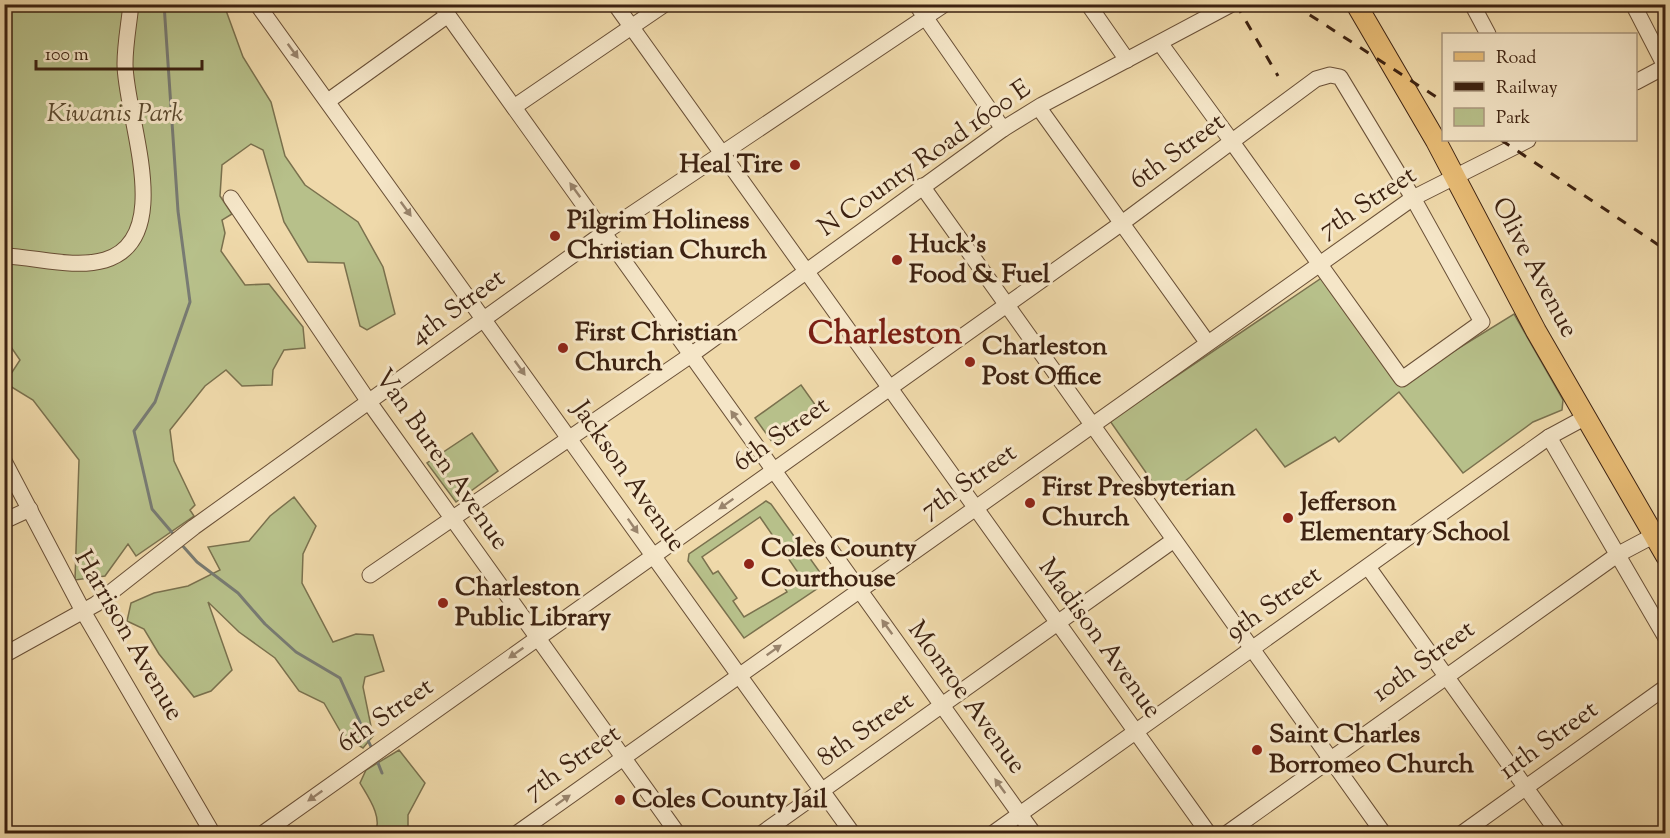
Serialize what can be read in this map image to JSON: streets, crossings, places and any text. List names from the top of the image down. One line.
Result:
{"streets":{"main road":["Olive Avenue"],"street":["6th Street","N County Road 1600 E","7th Street","4th Street","Van Buren Avenue","Jackson Avenue","9th Street","Harrison Avenue","Madison Avenue","10th Street","Monroe Avenue","8th Street","11th Street"]},"crossings":[["6th Street","7th Street"],["6th Street","Van Buren Avenue"],["6th Street","Jackson Avenue"],["6th Street","Madison Avenue"],["6th Street","Monroe Avenue"],["N County Road 1600 E","Van Buren Avenue"],["N County Road 1600 E","Jackson Avenue"],["N County Road 1600 E","Madison Avenue"],["N County Road 1600 E","Monroe Avenue"],["7th Street","Olive Avenue"],["7th Street","Van Buren Avenue"],["7th Street","Jackson Avenue"],["7th Street","Madison Avenue"],["7th Street","Monroe Avenue"],["Olive Avenue","9th Street"],["Olive Avenue","10th Street"],["4th Street","Van Buren Avenue"],["4th Street","Jackson Avenue"],["4th Street","Harrison Avenue"],["4th Street","Madison Avenue"],["4th Street","Monroe Avenue"],["Jackson Avenue","8th Street"],["9th Street","Madison Avenue"],["9th Street","Monroe Avenue"],["Madison Avenue","8th Street"],["Monroe Avenue","8th Street"]],"one_way":["Jackson Avenue","Monroe Avenue"],"districts":["Charleston"],"parks":["Kiwanis Park"],"places":["Heal Tire","Pilgrim Holiness Christian Church","Huck's Food & Fuel","First Christian Church","Charleston Post Office","First Presbyterian Church","Jefferson Elementary School","Coles County Courthouse","Charleston Public Library","Saint Charles Borromeo Church","Coles County Jail"],"legend":["Road","Railway","Park"],"scale_bar":"100 m"}
